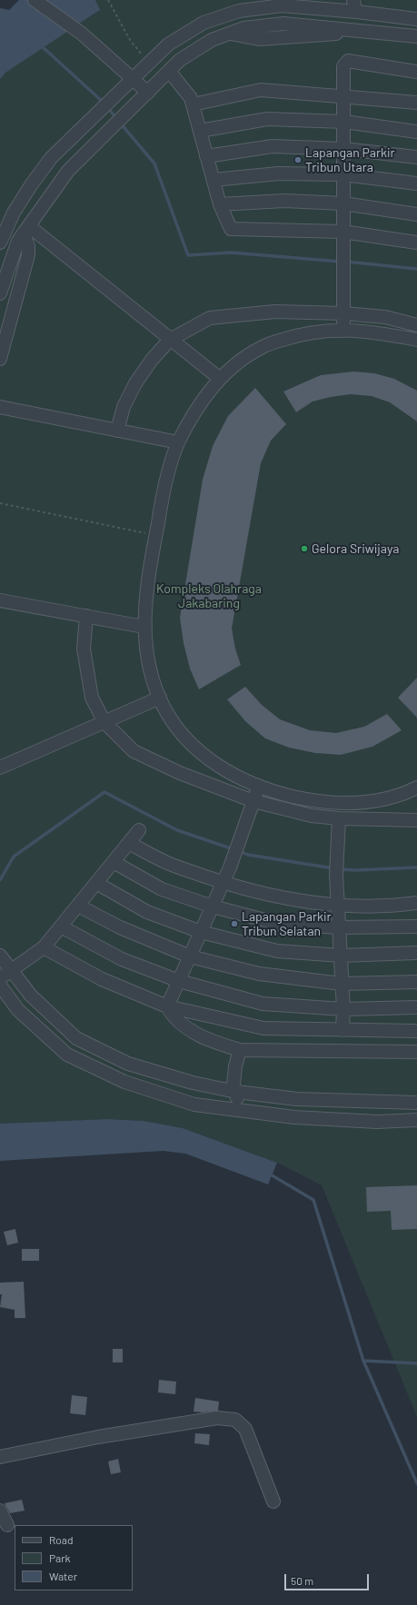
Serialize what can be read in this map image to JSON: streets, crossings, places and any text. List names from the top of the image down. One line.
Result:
{"parks":["Kompleks Olahraga Jakabaring"],"places":["Lapangan Parkir Tribun Utara","Gelora Sriwijaya","Lapangan Parkir Tribun Selatan"],"legend":["Road","Park","Water"],"scale_bar":"50 m"}
